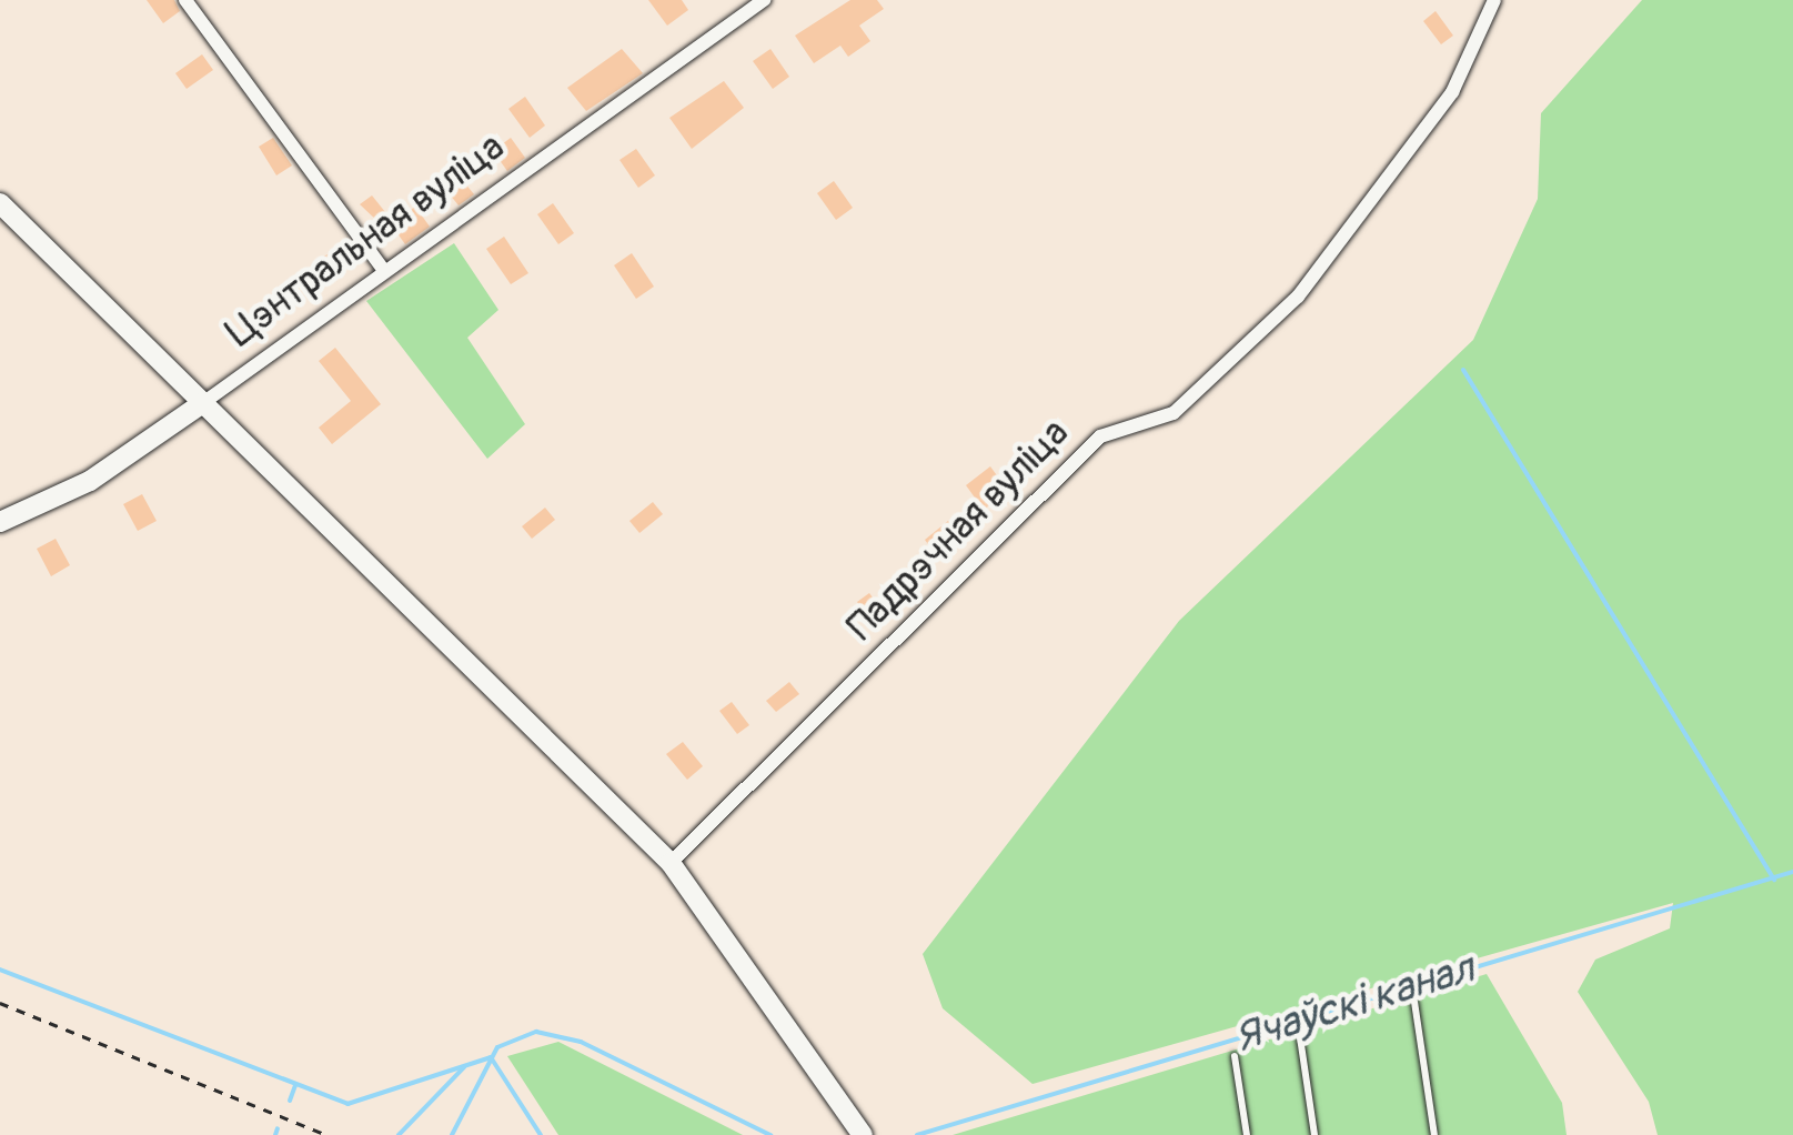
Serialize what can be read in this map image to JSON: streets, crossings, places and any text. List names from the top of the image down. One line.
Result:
{"streets":{"main road":["Цэнтральная вуліца"],"street":["Падрэчная вуліца"]},"water":["Ячаўскі канал"]}
